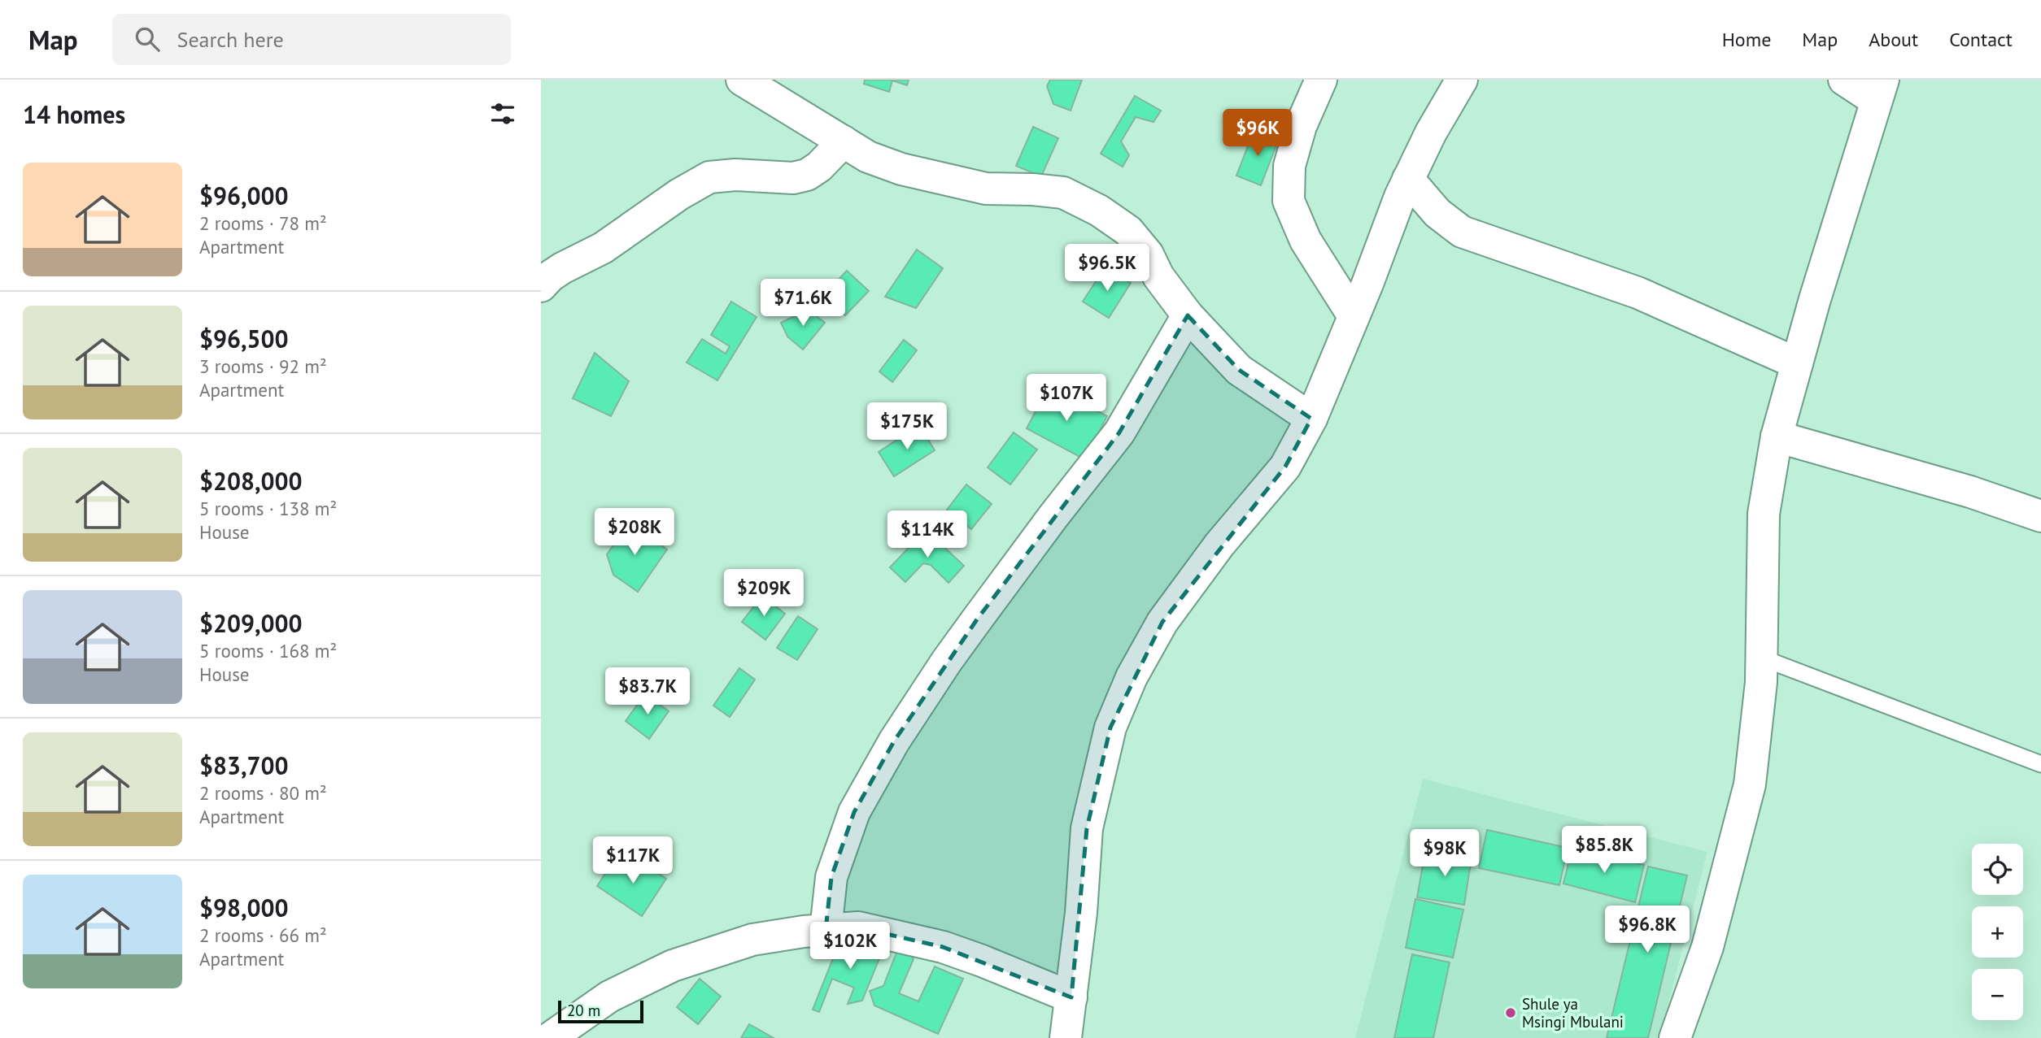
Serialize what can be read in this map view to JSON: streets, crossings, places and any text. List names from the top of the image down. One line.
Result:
{"places":["Shule ya Msingi Mbulani"],"scale_bar":"20 m","page":{"header":"Map","search":"Search here","nav":["Home","Map","About","Contact"],"heading":"14 homes","price":["$96K","$96.5K","$71.6K","$107K","$175K","$208K","$114K","$209K","$83.7K","$85.8K","$98K","$117K","$96.8K","$102K"],"list":[{"name":"$96,000","note":"2 rooms · 78 m² · Apartment"},{"name":"$96,500","note":"3 rooms · 92 m² · Apartment"},{"name":"$208,000","note":"5 rooms · 138 m² · House"},{"name":"$209,000","note":"5 rooms · 168 m² · House"},{"name":"$83,700","note":"2 rooms · 80 m² · Apartment"},{"name":"$98,000","note":"2 rooms · 66 m² · Apartment"}],"map_buttons":["+","−"],"scale":"20 m"}}
